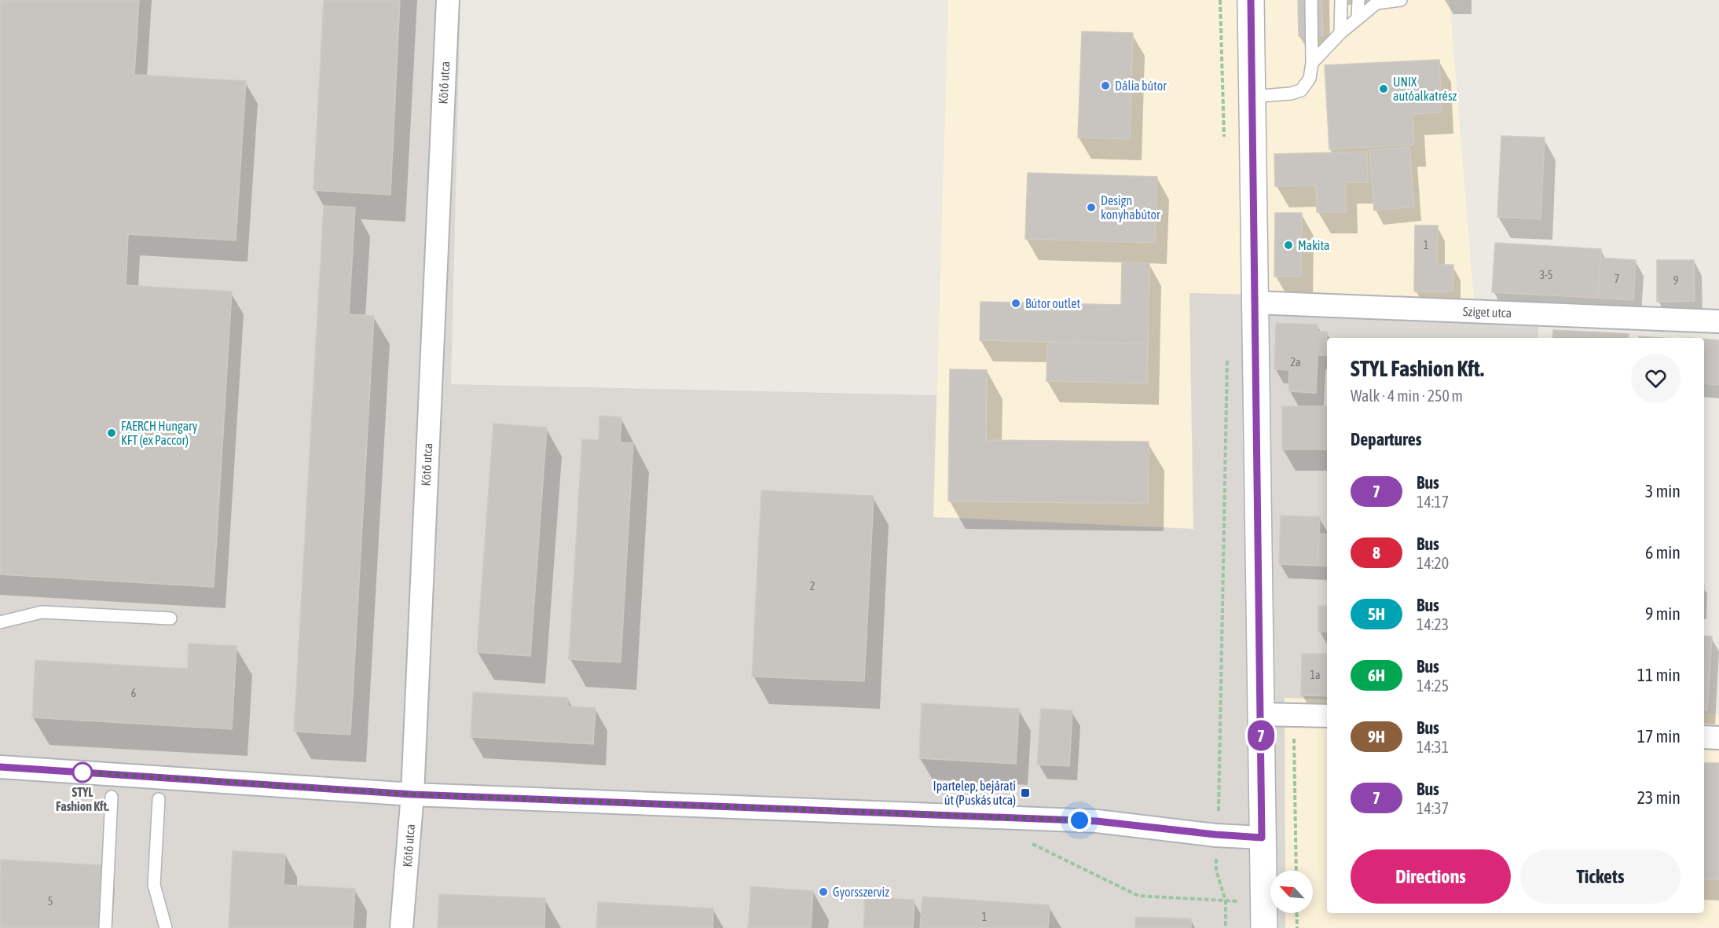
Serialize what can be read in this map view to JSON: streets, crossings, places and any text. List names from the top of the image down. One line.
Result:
{"streets":{"street":["Kötő utca","Sziget utca"]},"places":{"other":["Dália bútor","UNIX autóalkatrész","Design konyhabútor","Makita","Bútor outlet","FAERCH Hungary KFT (ex Paccor)","STYL Fashion Kft.","Gyorsszerviz"],"transit":["Ipartelep, bejárati út (Puskás utca)"]},"lines":["bus line 7"],"house_numbers":["1","3-5","7","9","2a","2","1a","6","5","1"],"north":"top left","page":{"on_map":"7","heading":[["STYL Fashion Kft.","Walk · 4 min · 250 m"],"Departures"],"list":[{"mark":"7","name":"Bus","note":"14:17","value":"3 min"},{"mark":"8","name":"Bus","note":"14:20","value":"6 min"},{"mark":"5H","name":"Bus","note":"14:23","value":"9 min"},{"mark":"6H","name":"Bus","note":"14:25","value":"11 min"},{"mark":"9H","name":"Bus","note":"14:31","value":"17 min"},{"mark":"7","name":"Bus","note":"14:37","value":"23 min"}],"buttons":["Directions","Tickets"]}}
